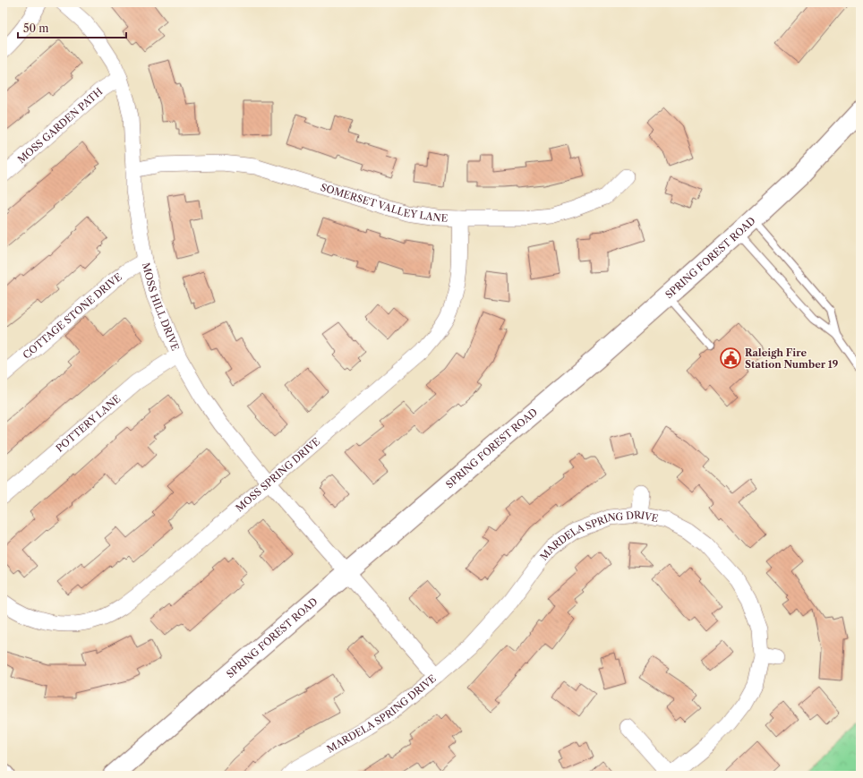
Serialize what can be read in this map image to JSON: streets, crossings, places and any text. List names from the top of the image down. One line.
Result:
{"streets":{"main road":["SPRING FOREST ROAD"],"street":["MOSS GARDEN PATH","SOMERSET VALLEY LANE","MOSS HILL DRIVE","COTTAGE STONE DRIVE","POTTERY LANE","MOSS SPRING DRIVE","MARDELA SPRING DRIVE"]},"crossings":[["MOSS GARDEN PATH","MOSS HILL DRIVE"],["SOMERSET VALLEY LANE","MOSS HILL DRIVE"],["SOMERSET VALLEY LANE","MOSS SPRING DRIVE"],["SPRING FOREST ROAD","MOSS HILL DRIVE"],["MOSS HILL DRIVE","COTTAGE STONE DRIVE"],["MOSS HILL DRIVE","POTTERY LANE"],["MOSS HILL DRIVE","MOSS SPRING DRIVE"],["MOSS HILL DRIVE","MARDELA SPRING DRIVE"]],"places":{"public building":["Raleigh Fire Station Number 19"]},"scale_bar":"50 m"}
